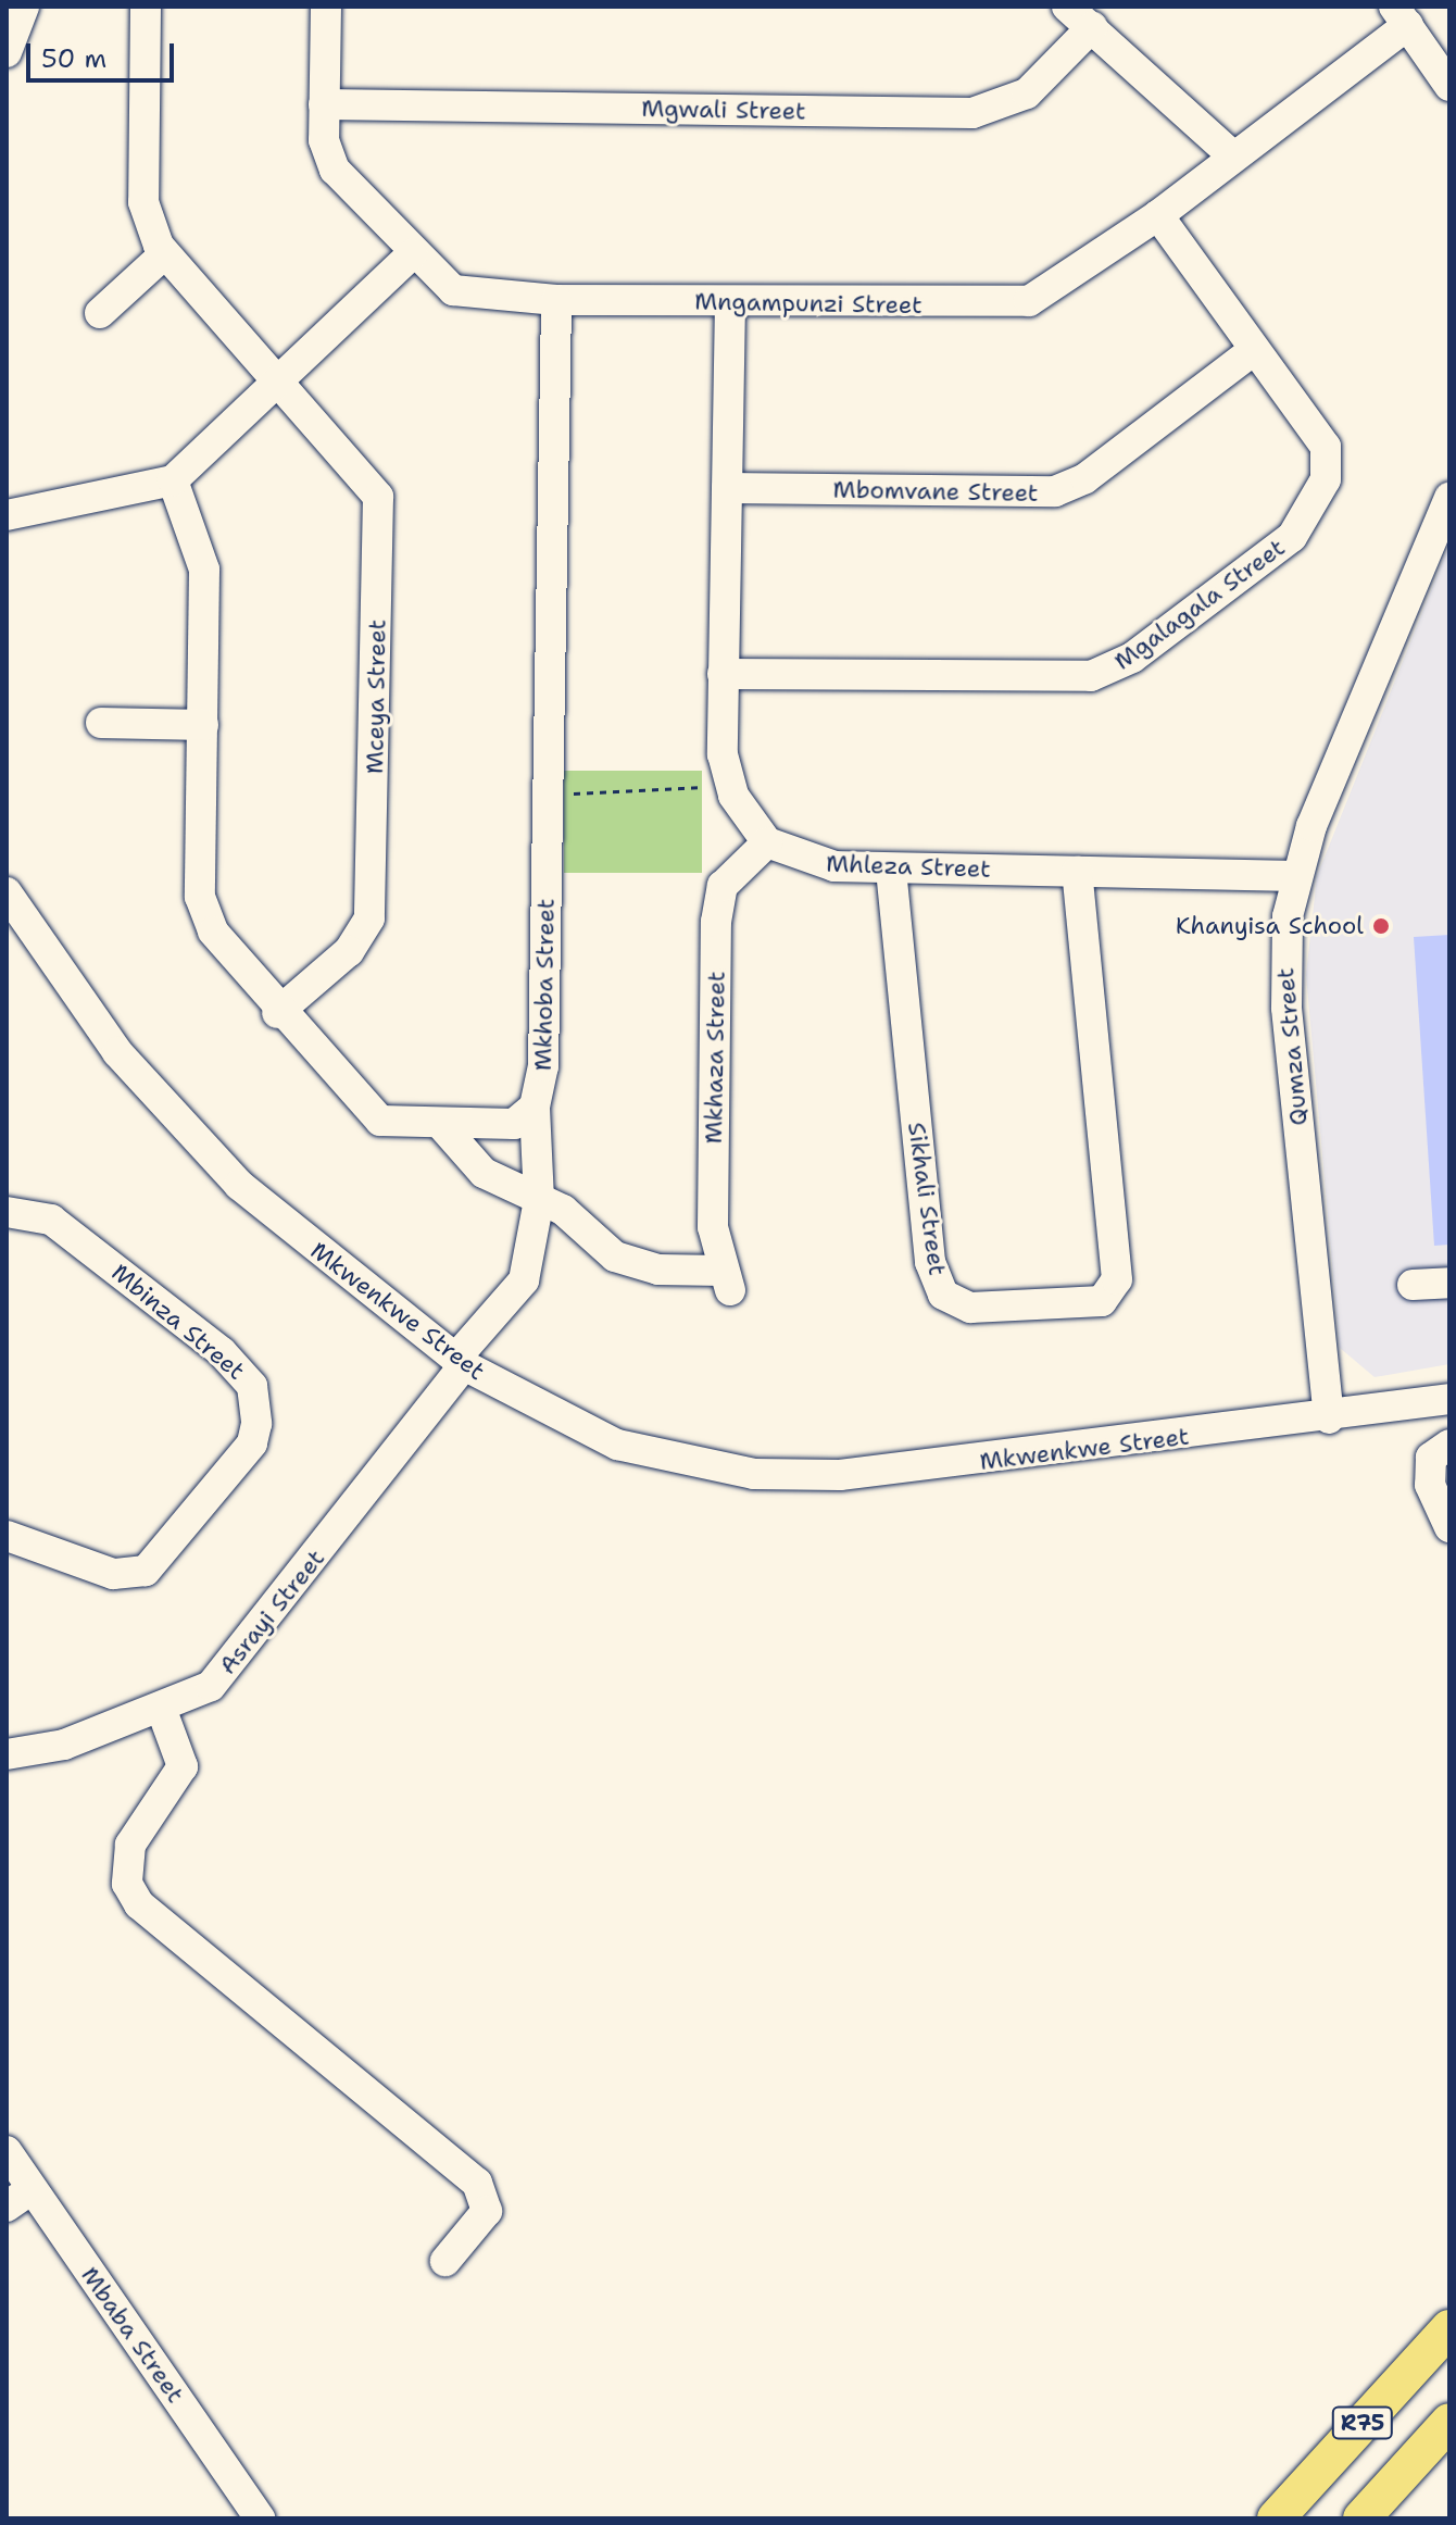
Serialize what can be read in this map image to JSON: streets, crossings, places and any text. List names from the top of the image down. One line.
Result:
{"streets":{"main road":["R75"],"street":["Mgwali Street","Mngampunzi Street","Mbomvane Street","Mgalagala Street","Mceya Street","Mhleza Street","Mkhoba Street","Qumza Street","Mkhaza Street","Sikhali Street","Mkwenkwe Street","Mbinza Street","Asrayi Street","Mbaba Street"]},"crossings":[["Mgwali Street","Mngampunzi Street"],["Mngampunzi Street","Mgalagala Street"],["Mngampunzi Street","Mkhoba Street"],["Mbomvane Street","Mgalagala Street"],["Mceya Street","Mkhoba Street"],["Mhleza Street","Qumza Street"],["Mhleza Street","Mkhaza Street"],["Mhleza Street","Sikhali Street"],["Mkhoba Street","Asrayi Street"],["Qumza Street","Mkwenkwe Street"],["Mkhaza Street","Asrayi Street"],["Mkwenkwe Street","Asrayi Street"]],"places":["Khanyisa School"],"scale_bar":"50 m"}
